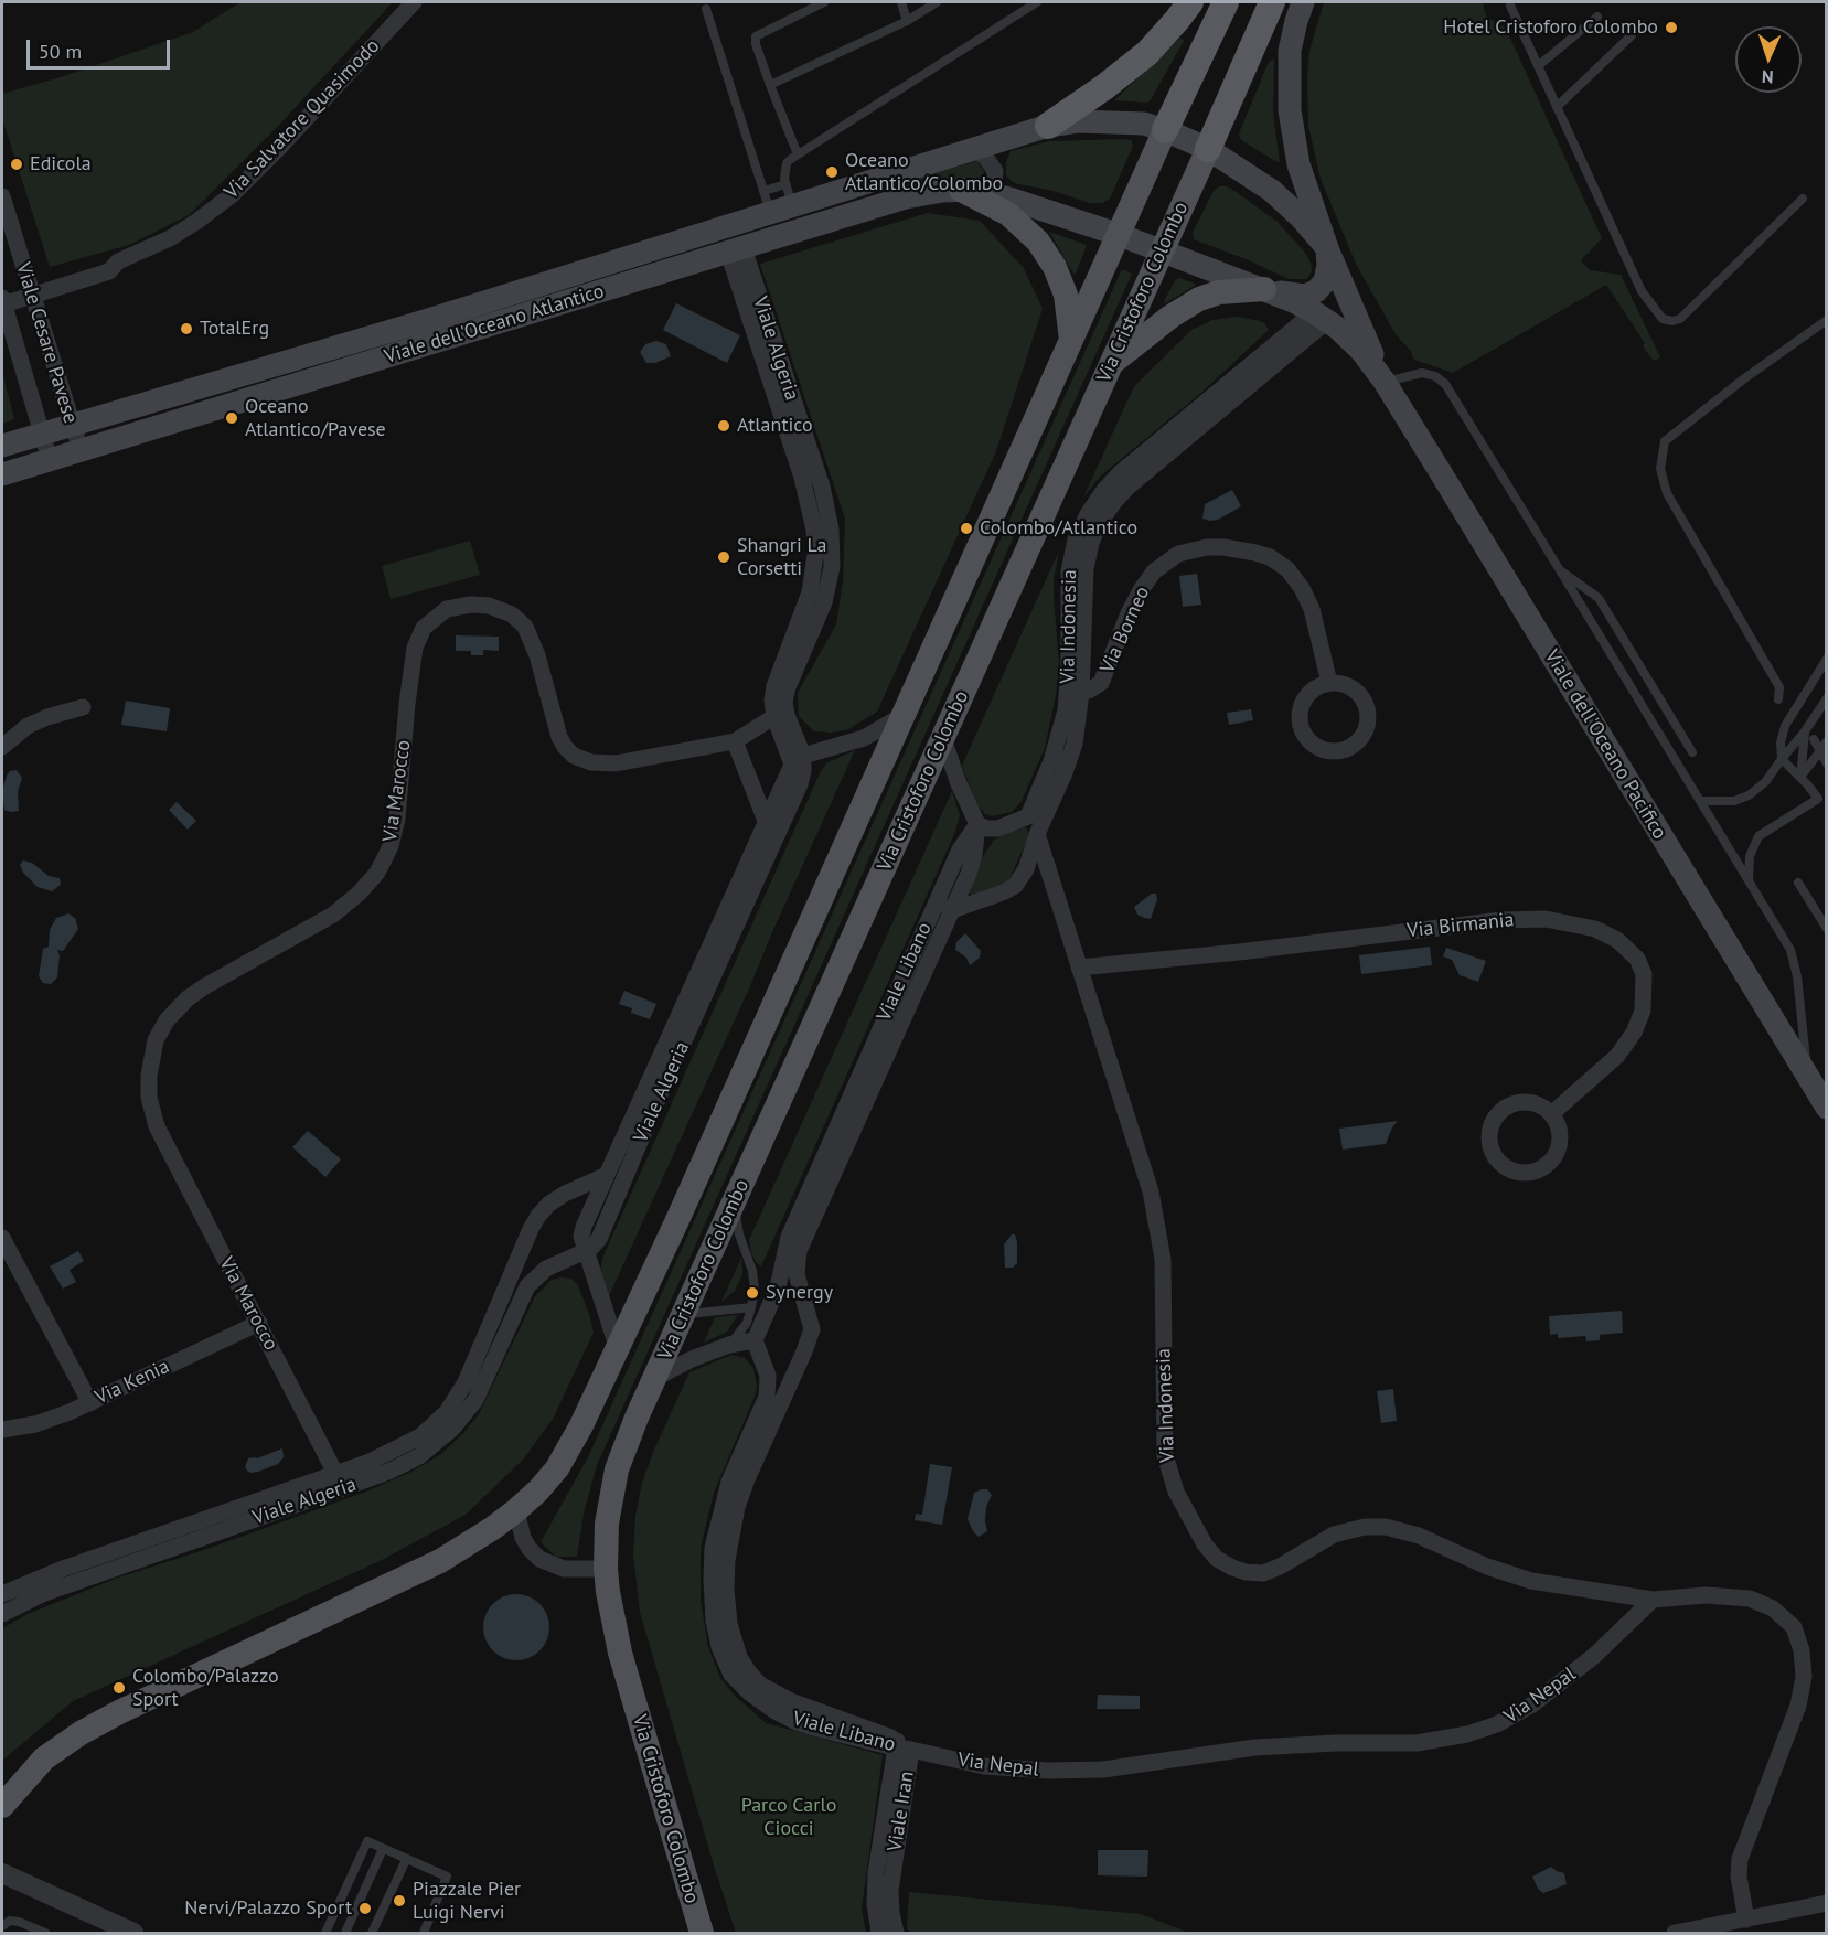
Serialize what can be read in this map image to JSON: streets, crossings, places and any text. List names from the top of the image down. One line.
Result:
{"streets":{"highway":["Via Cristoforo Colombo"],"main road":["Viale dell'Oceano Atlantico","Viale dell'Oceano Pacifico"],"street":["Via Salvatore Quasimodo","Viale Cesare Pavese","Viale Algeria","Via Indonesia","Via Borneo","Via Marocco","Via Birmania","Viale Libano","Via Kenia","Via Nepal","Viale Iran"]},"crossings":[["Via Salvatore Quasimodo","Viale Cesare Pavese"],["Via Cristoforo Colombo","Viale dell'Oceano Atlantico"],["Viale dell'Oceano Atlantico","Viale Cesare Pavese"],["Viale dell'Oceano Atlantico","Viale Algeria"],["Viale Algeria","Via Marocco"],["Via Indonesia","Via Borneo"],["Via Indonesia","Via Birmania"],["Via Indonesia","Viale Libano"],["Via Indonesia","Via Nepal"],["Via Marocco","Via Kenia"],["Viale Libano","Via Nepal"],["Viale Libano","Viale Iran"],["Via Nepal","Viale Iran"]],"parks":["Parco Carlo Ciocci"],"places":["Hotel Cristoforo Colombo","Edicola","Oceano Atlantico/Colombo","TotalErg","Oceano Atlantico/Pavese","Atlantico","Colombo/Atlantico","Shangri La Corsetti","Synergy","Colombo/Palazzo Sport","Piazzale Pier Luigi Nervi","Nervi/Palazzo Sport"],"scale_bar":"50 m","north":"bottom"}
